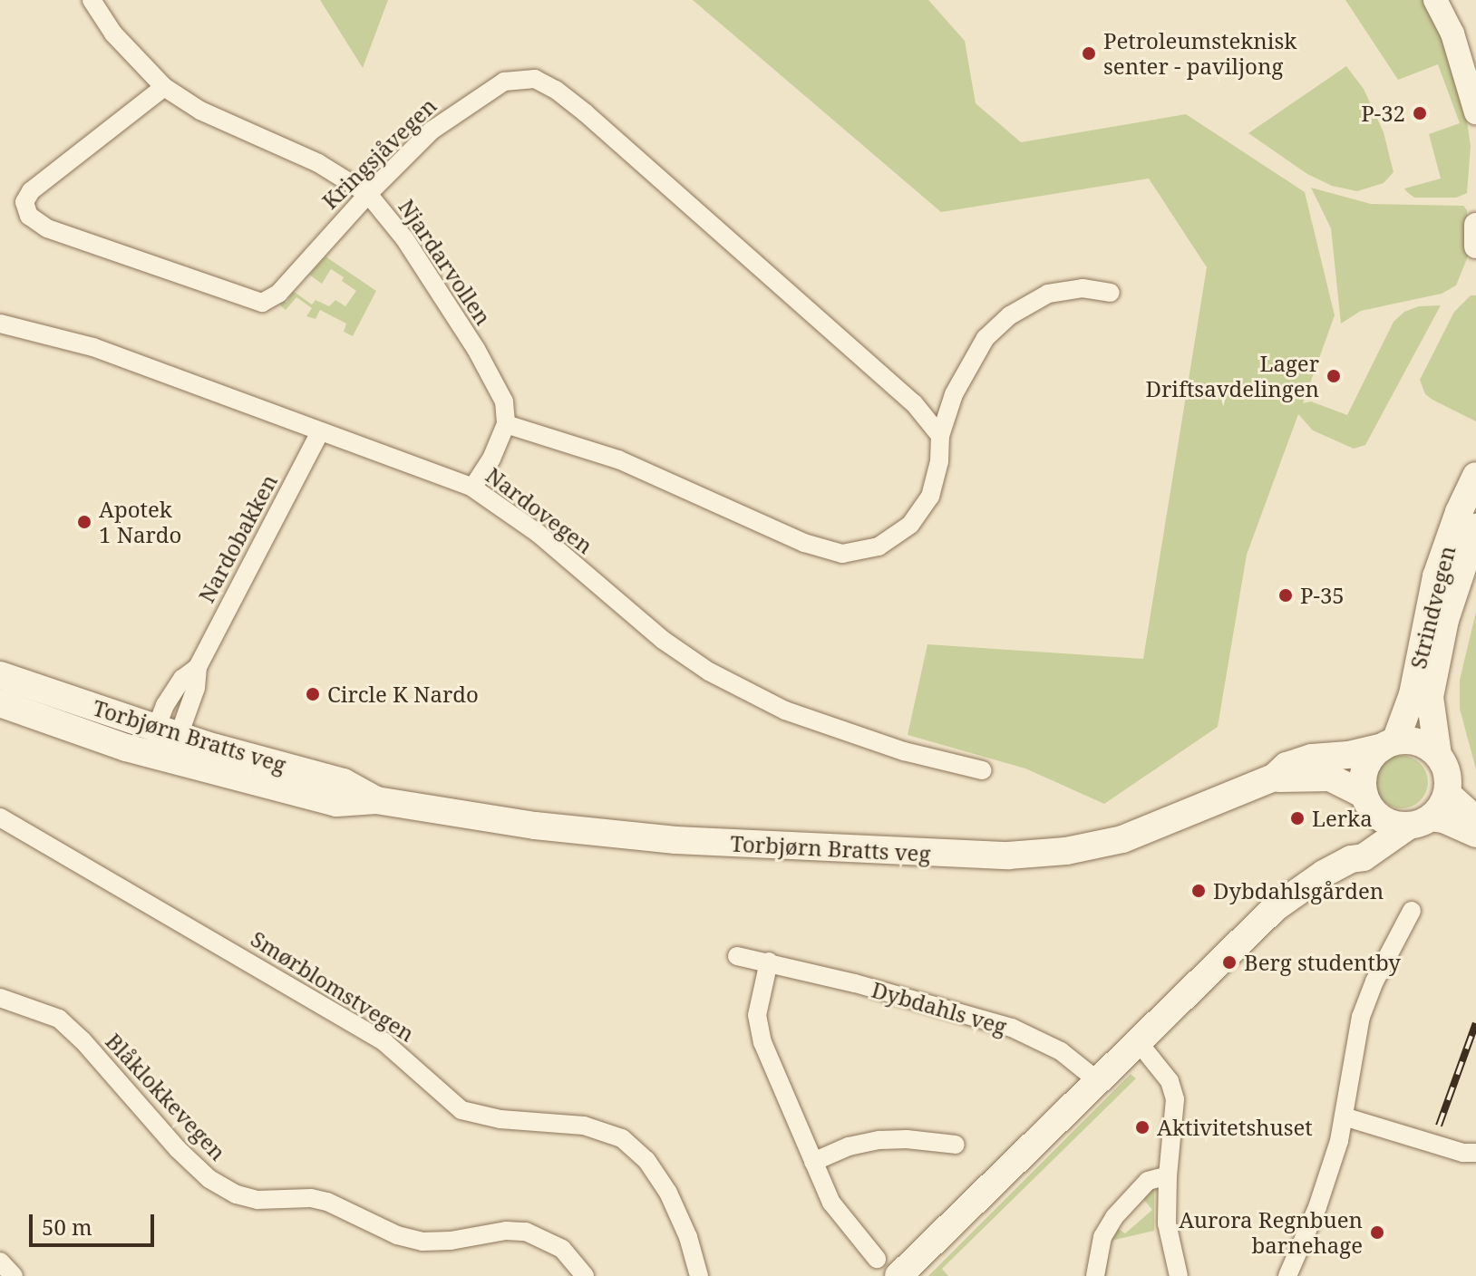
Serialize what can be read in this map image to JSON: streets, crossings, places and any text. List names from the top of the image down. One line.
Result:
{"streets":{"main road":["Strindvegen","Torbjørn Bratts veg"],"street":["Kringsjåvegen","Njardarvollen","Nardovegen","Nardobakken","Smørblomstvegen","Dybdahls veg","Blåklokkevegen"]},"crossings":[["Kringsjåvegen","Njardarvollen"],["Nardovegen","Nardobakken"],["Nardobakken","Torbjørn Bratts veg"],["Strindvegen","Torbjørn Bratts veg"]],"places":["Petroleumsteknisk senter - paviljong","P-32","Lager Driftsavdelingen","Apotek 1 Nardo","P-35","Circle K Nardo","Lerka","Dybdahlsgården","Berg studentby","Aktivitetshuset","Aurora Regnbuen barnehage"],"scale_bar":"50 m"}
